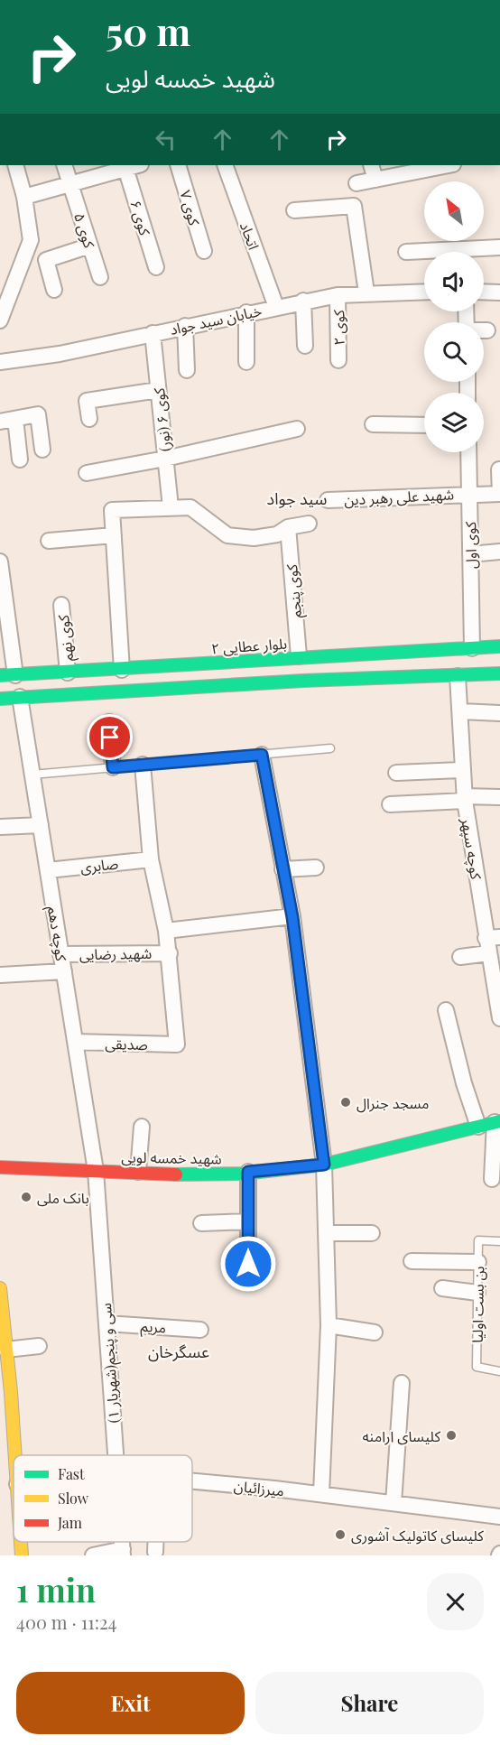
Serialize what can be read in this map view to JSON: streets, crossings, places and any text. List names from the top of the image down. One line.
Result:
{"streets":{"street":["کوی ۷","کوی ۶","کوی ۵","اتحاد","خیابان سید جواد","کوی ۲","کوی ۶ (نور)","شهید علی رهبر دین","کوی اول","کوی پنجم","کوی نهم","بلوار عطایی ۲","کوچه سپهر","صابری","کوچه دهم","شهید رضایی","صدیقی","شهید خمسه لویی","مریم","سی و پنجم(شهریار ۱)","میرزائیان"],"lane":["بن بست اولیا"]},"crossings":[["اتحاد","خیابان سید جواد"],["خیابان سید جواد","کوی ۲"],["خیابان سید جواد","کوی ۶ (نور)"],["شهید علی رهبر دین","کوی اول"],["کوی اول","بلوار عطایی ۲"],["کوی پنجم","بلوار عطایی ۲"],["کوی نهم","بلوار عطایی ۲"],["صابری","کوچه دهم"],["کوچه دهم","شهید رضایی"],["کوچه دهم","صدیقی"],["کوچه دهم","شهید خمسه لویی"],["کوچه دهم","سی و پنجم(شهریار ۱)"],["شهید رضایی","صدیقی"],["شهید خمسه لویی","سی و پنجم(شهریار ۱)"],["مریم","سی و پنجم(شهریار ۱)"]],"districts":["سید جواد","عسگرخان"],"places":["مسجد جنرال","بانک ملی","کلیسای ارامنه","کلیسای کاتولیک آشوری"],"legend":["Fast","Slow","Jam"],"north":"top left","page":{"turn":["50 m","شهید خمسه لویی"],"heading":["1 min","400 m · 11:24"],"buttons":["Exit","Share"]}}
